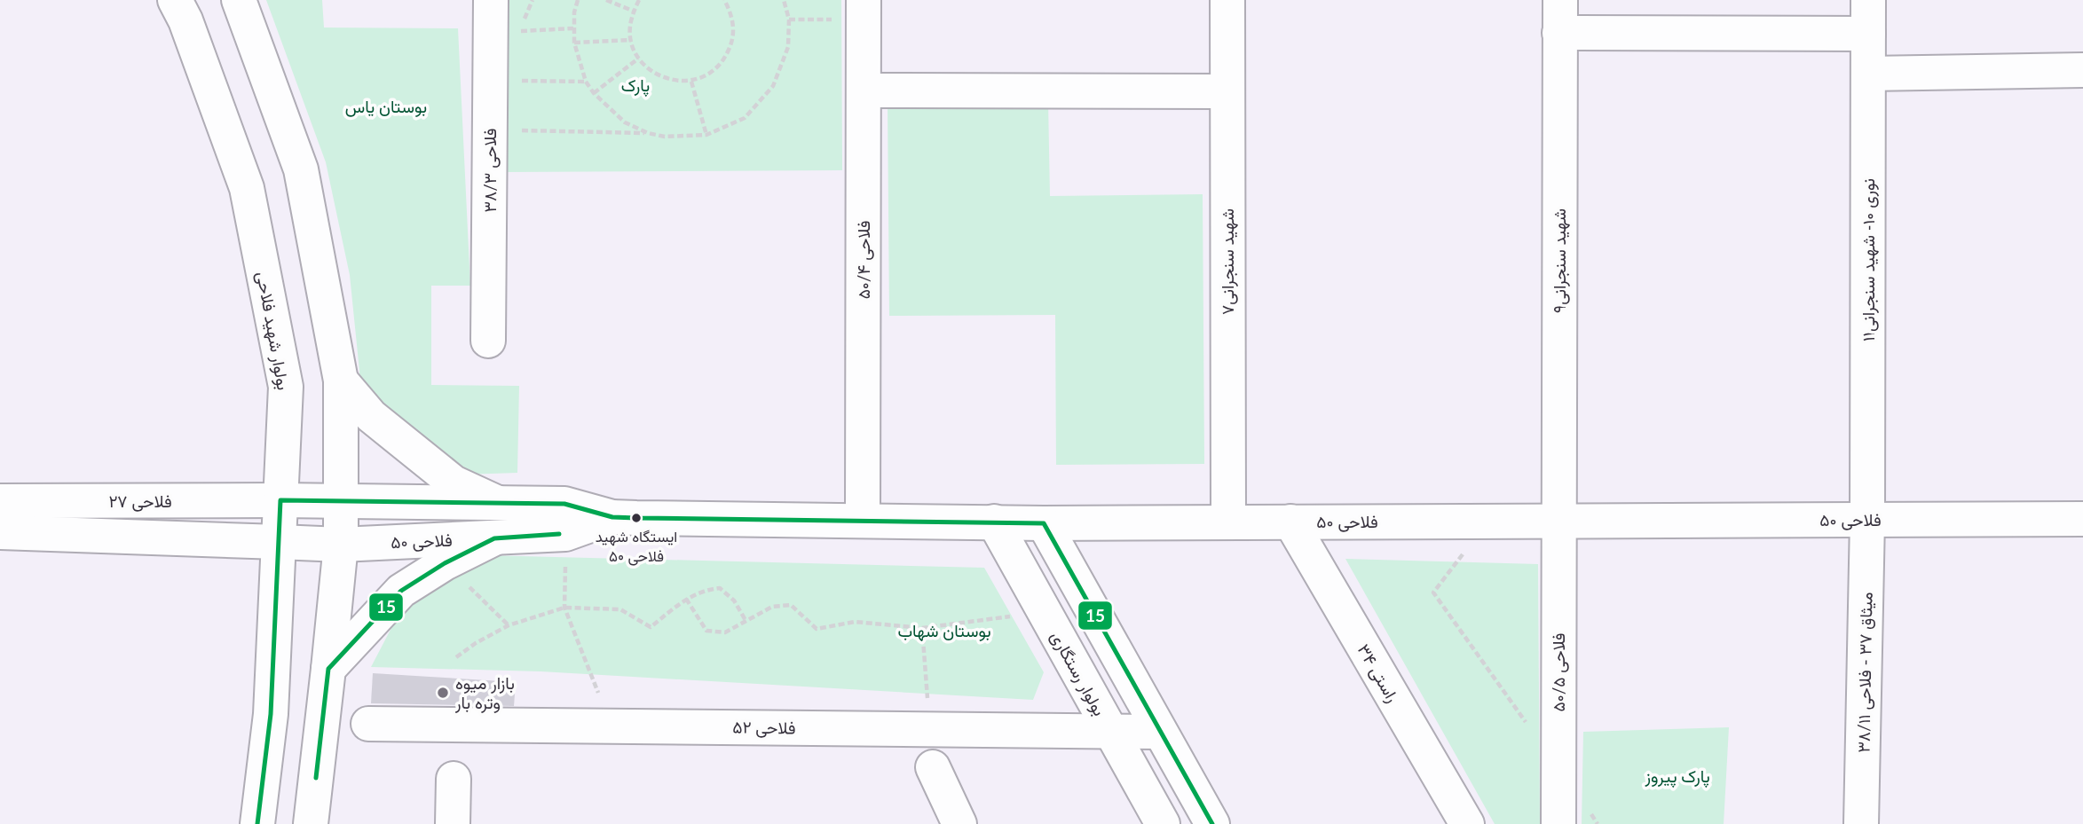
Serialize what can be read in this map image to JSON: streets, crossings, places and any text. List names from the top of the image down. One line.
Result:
{"streets":{"street":["فلاحی ۳۸/۳","فلاحی ۵۰/۴","نوری ۱۰- شهید سنجرانی۱۱","شهید سنجرانی۹","شهید سنجرانی۷","بولوار شهید فلاحی","فلاحی ۲۷","فلاحی ۵۰","فلاحی ۵۰/۵","میثاق ۳۷ - فلاحی ۳۸/۱۱","بولوار رستگاری","راستی ۳۴","فلاحی ۵۲"]},"crossings":[["فلاحی ۵۰/۴","فلاحی ۵۰"],["نوری ۱۰- شهید سنجرانی۱۱","فلاحی ۵۰"],["نوری ۱۰- شهید سنجرانی۱۱","میثاق ۳۷ - فلاحی ۳۸/۱۱"],["شهید سنجرانی۹","فلاحی ۵۰"],["شهید سنجرانی۹","فلاحی ۵۰/۵"],["شهید سنجرانی۷","فلاحی ۵۰"],["بولوار شهید فلاحی","فلاحی ۲۷"],["فلاحی ۲۷","فلاحی ۵۰"],["فلاحی ۵۰","فلاحی ۵۰/۵"],["فلاحی ۵۰","میثاق ۳۷ - فلاحی ۳۸/۱۱"],["فلاحی ۵۰","بولوار رستگاری"],["فلاحی ۵۰","راستی ۳۴"],["بولوار رستگاری","فلاحی ۵۲"]],"parks":["پارک","بوستان یاس","بوستان شهاب","پارک پیروز"],"places":["ایستگاه شهید فلاحی ۵۰","بازار میوه وتره بار"],"lines":["transit line 15"]}
